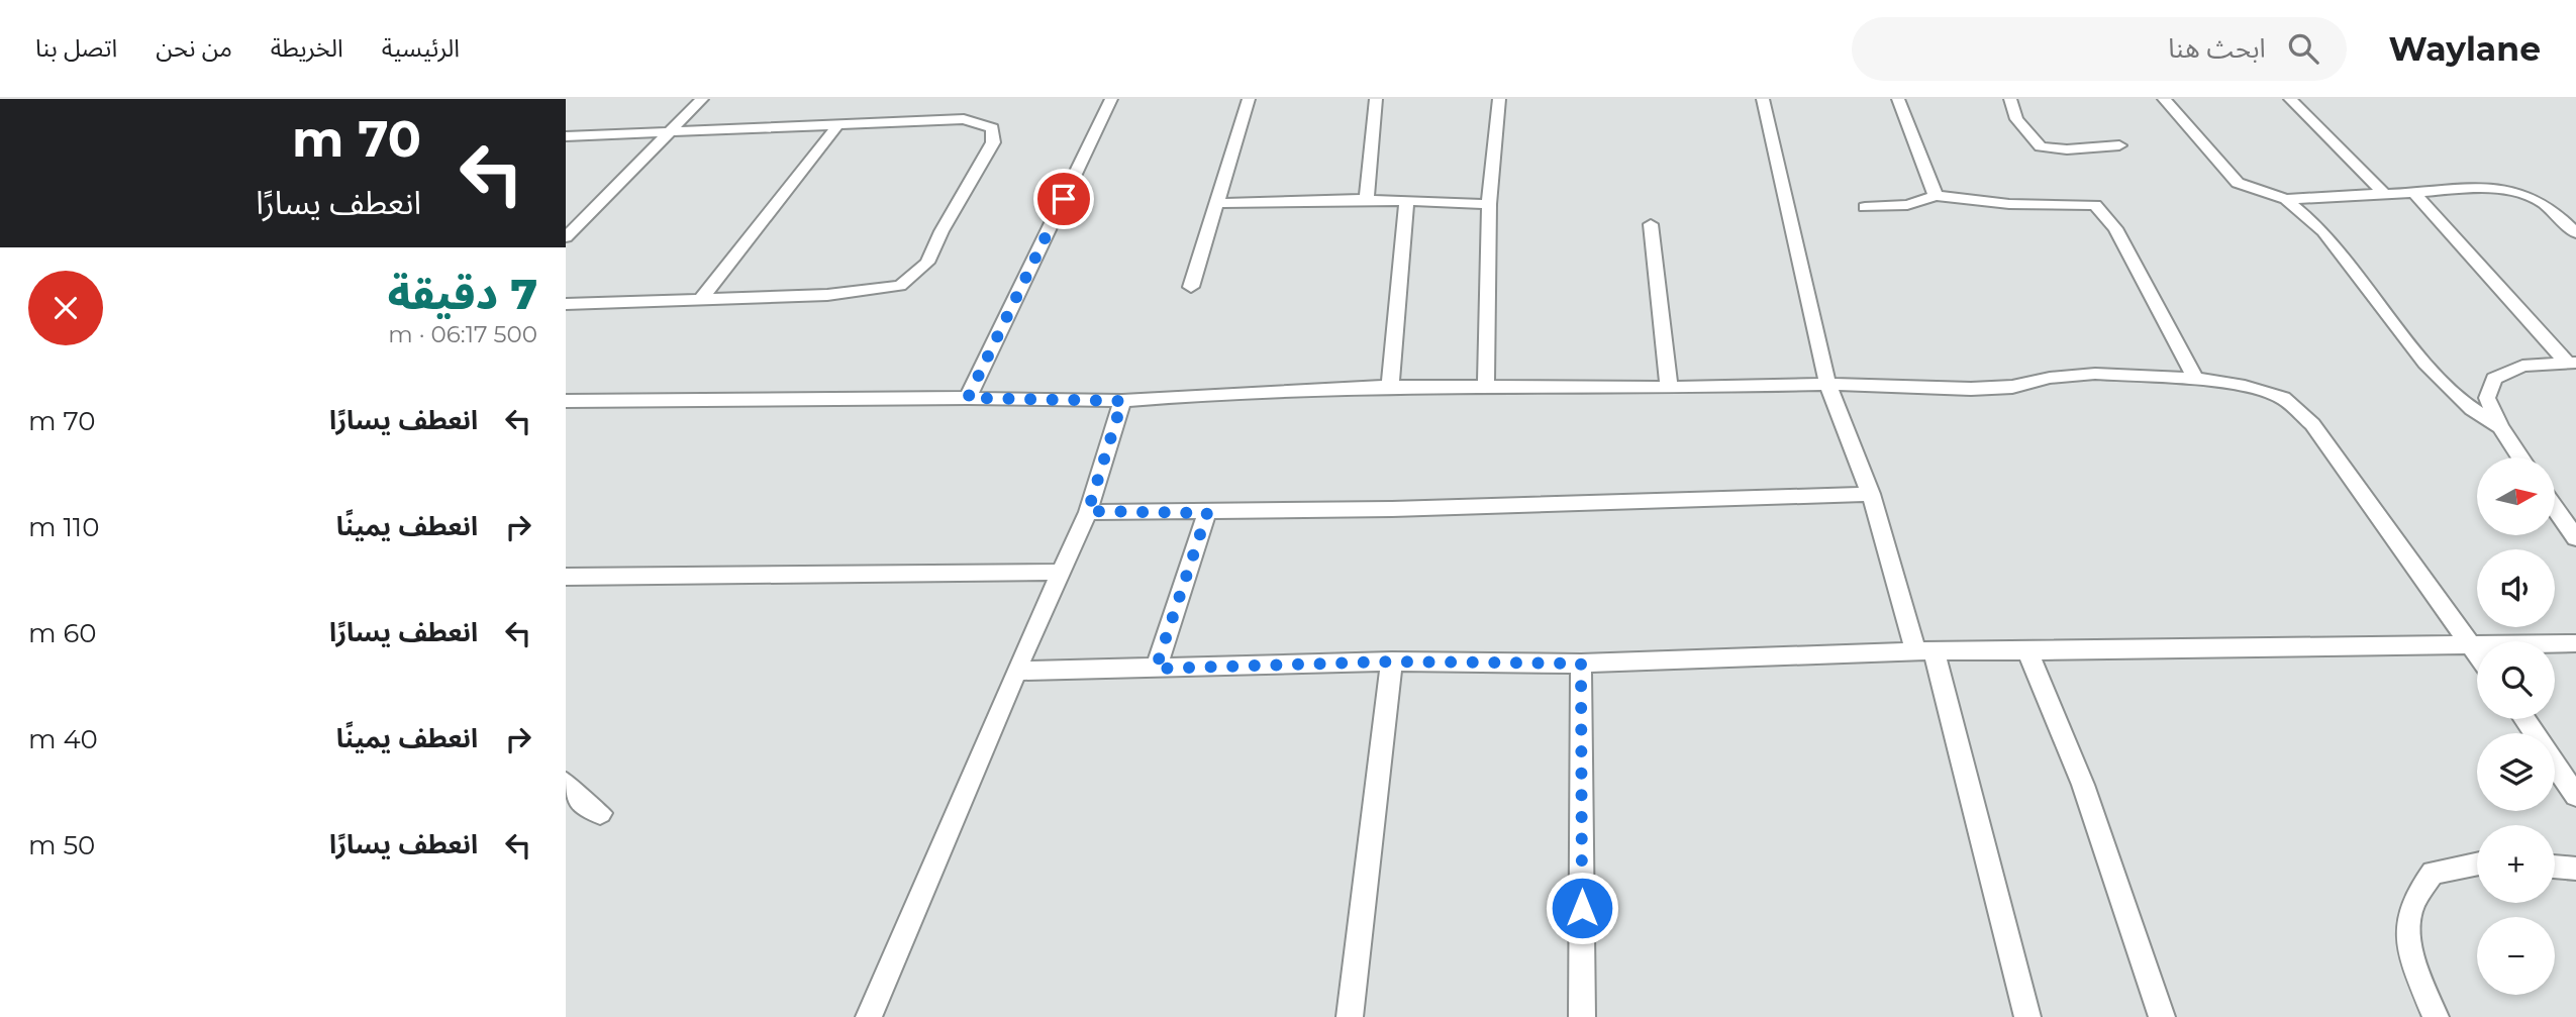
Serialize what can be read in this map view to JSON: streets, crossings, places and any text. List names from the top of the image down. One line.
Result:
{"north":"right","page":{"header":"Waylane","search":"ابحث هنا","nav":["الرئيسية","الخريطة","من نحن","اتصل بنا"],"turn":["70 m","انعطف يسارًا"],"heading":["7 دقيقة","500 m · 06:17"],"list":[{"name":"انعطف يسارًا","value":"70 m"},{"name":"انعطف يمينًا","value":"110 m"},{"name":"انعطف يسارًا","value":"60 m"},{"name":"انعطف يمينًا","value":"40 m"},{"name":"انعطف يسارًا","value":"50 m"}],"map_buttons":["+","−"]}}
